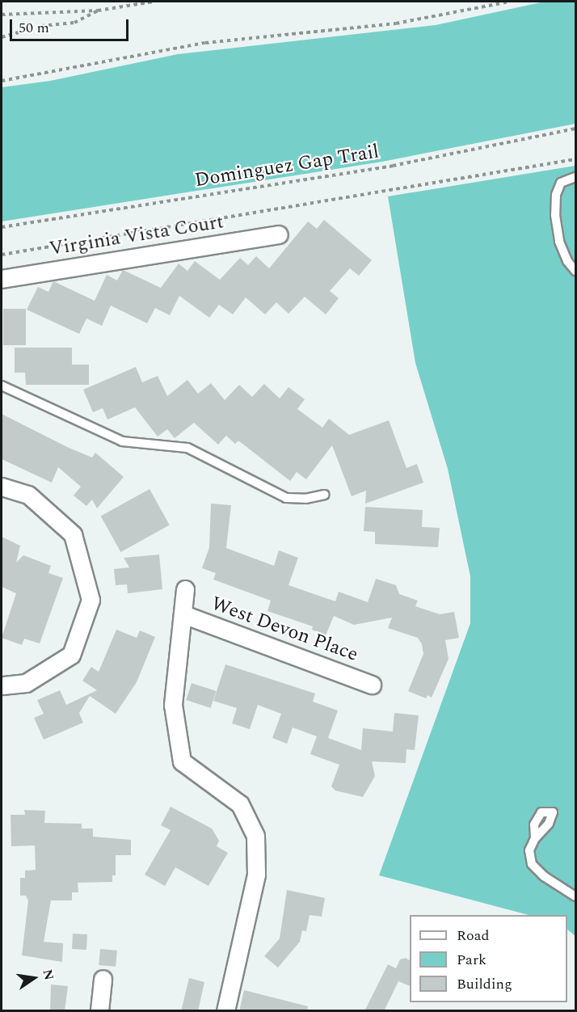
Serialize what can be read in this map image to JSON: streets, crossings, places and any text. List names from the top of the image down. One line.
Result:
{"streets":{"street":["Virginia Vista Court","West Devon Place"],"path":["Dominguez Gap Trail"]},"legend":["Road","Park","Building"],"scale_bar":"50 m","north":"right"}
